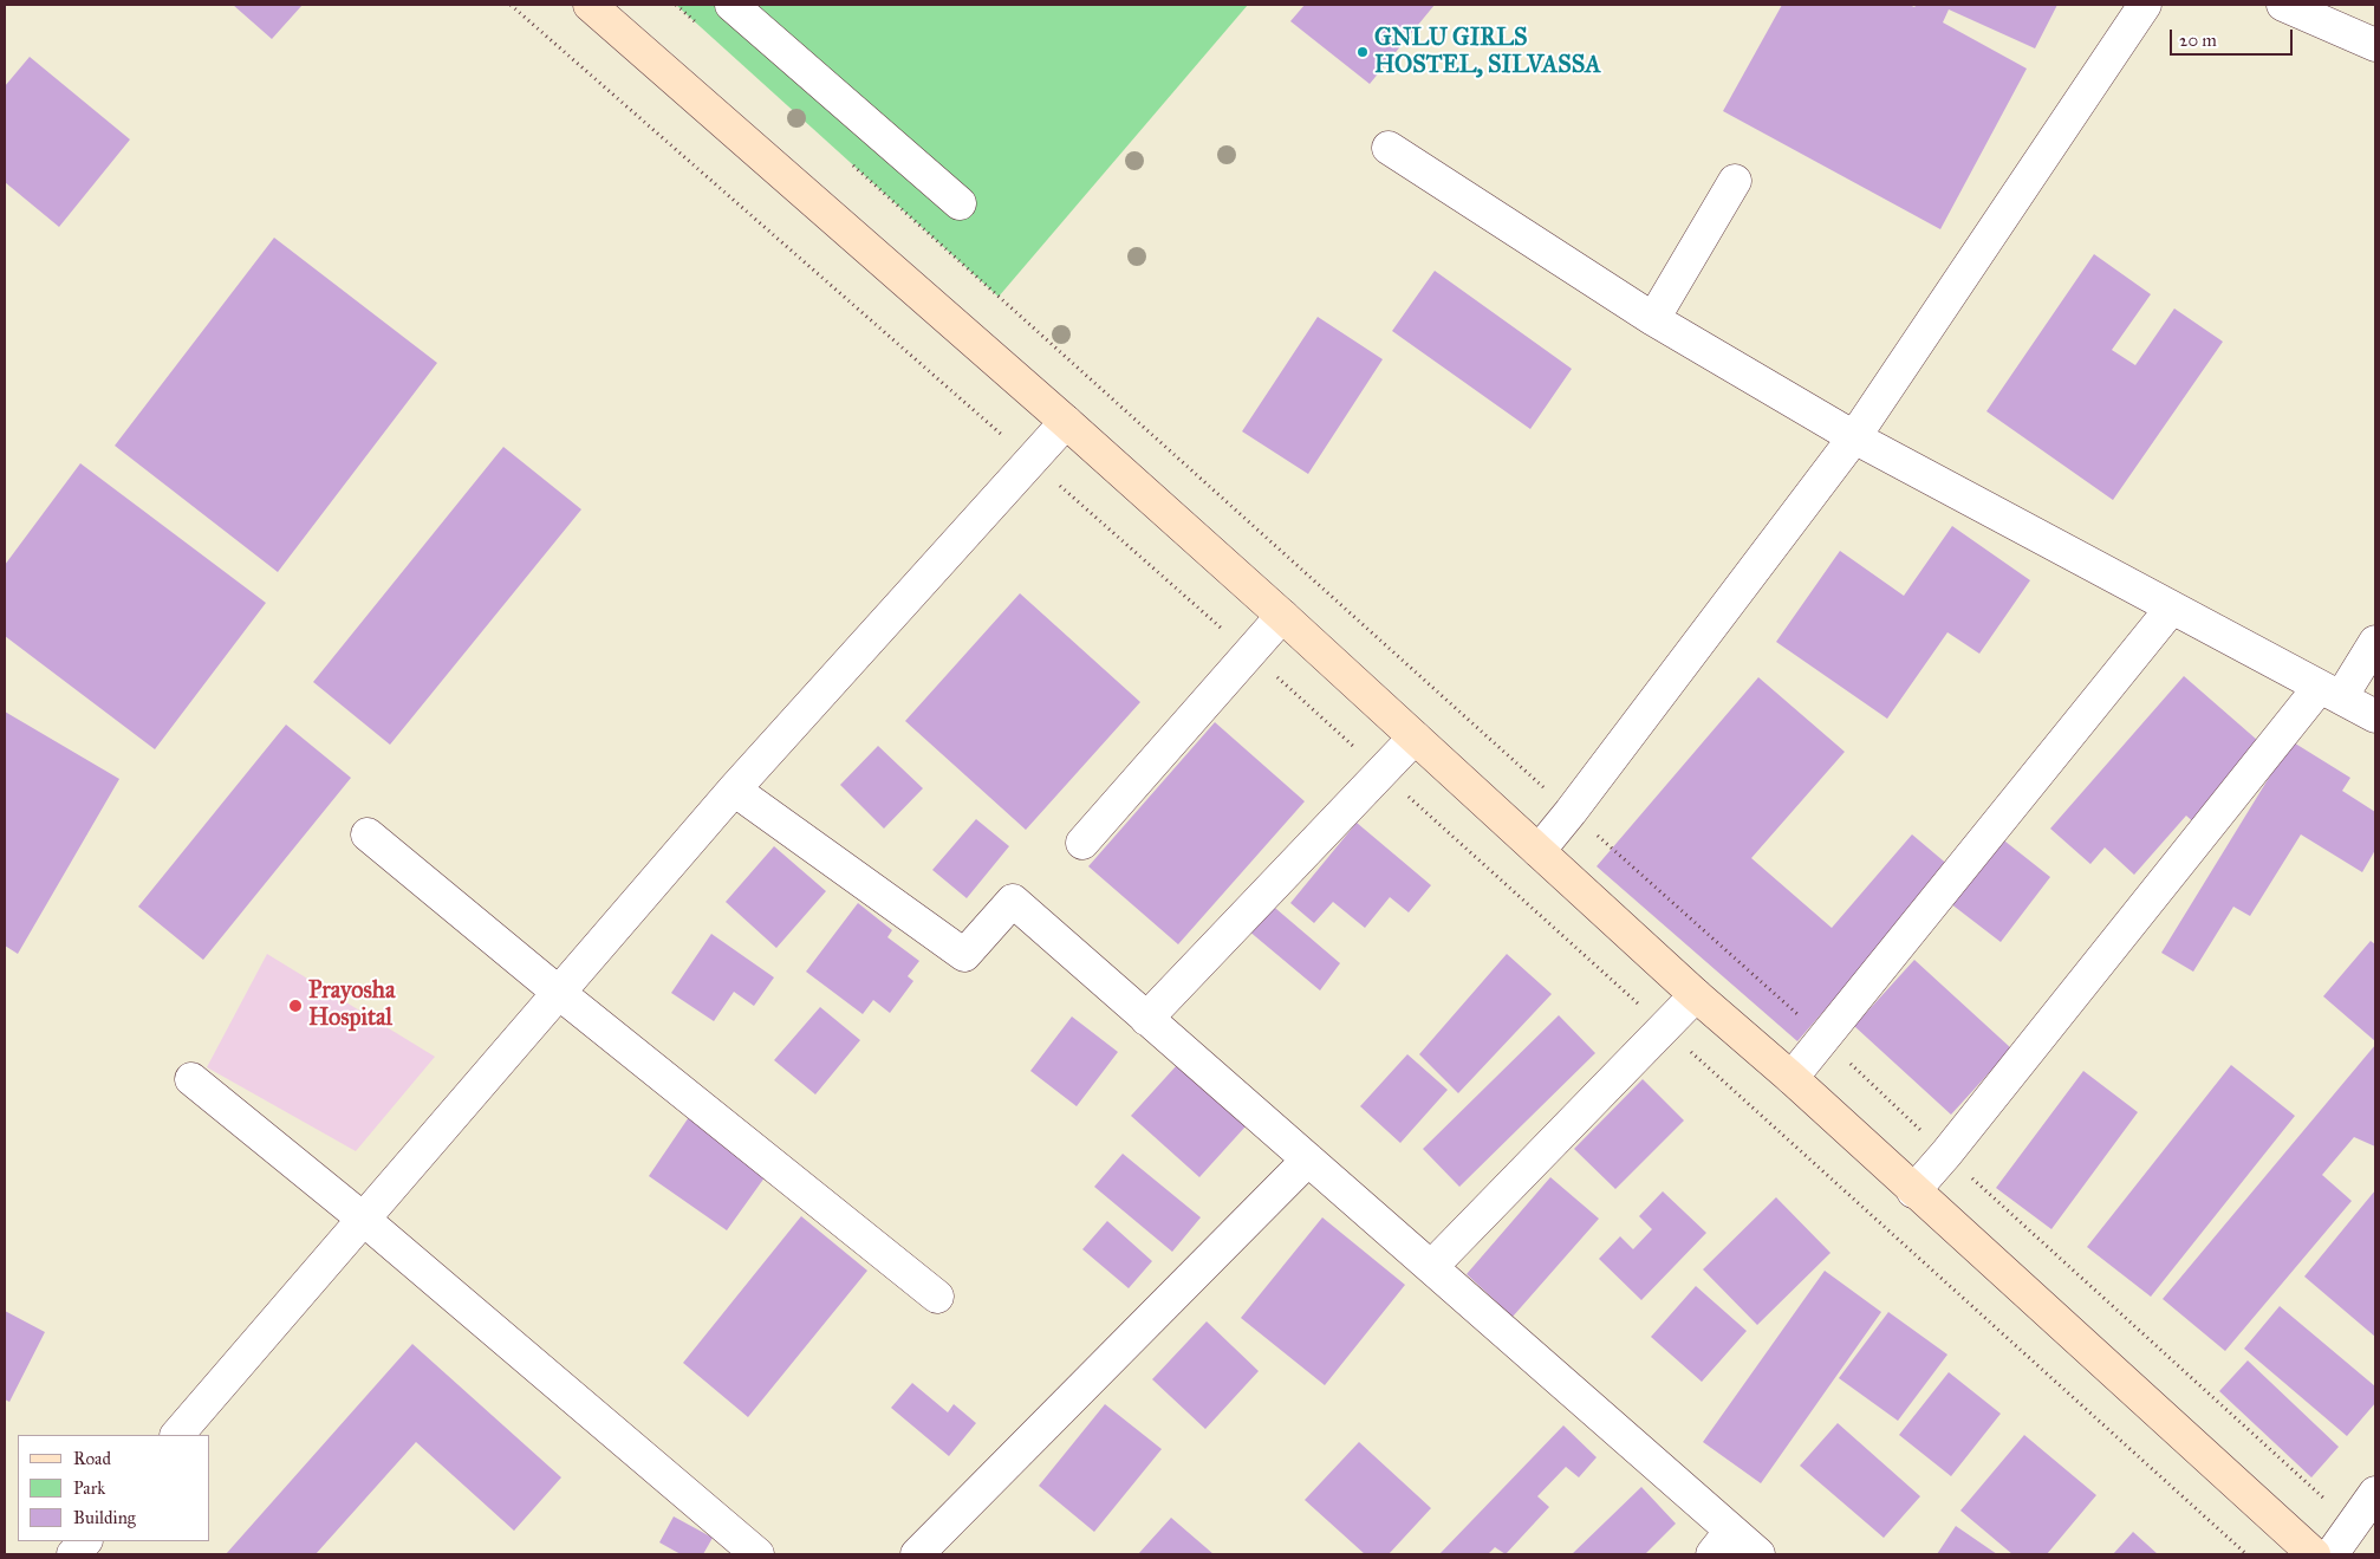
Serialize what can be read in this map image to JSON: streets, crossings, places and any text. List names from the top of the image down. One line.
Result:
{"places":["GNLU GIRLS HOSTEL, SILVASSA","Prayosha Hospital"],"legend":["Road","Park","Building"],"scale_bar":"20 m"}
